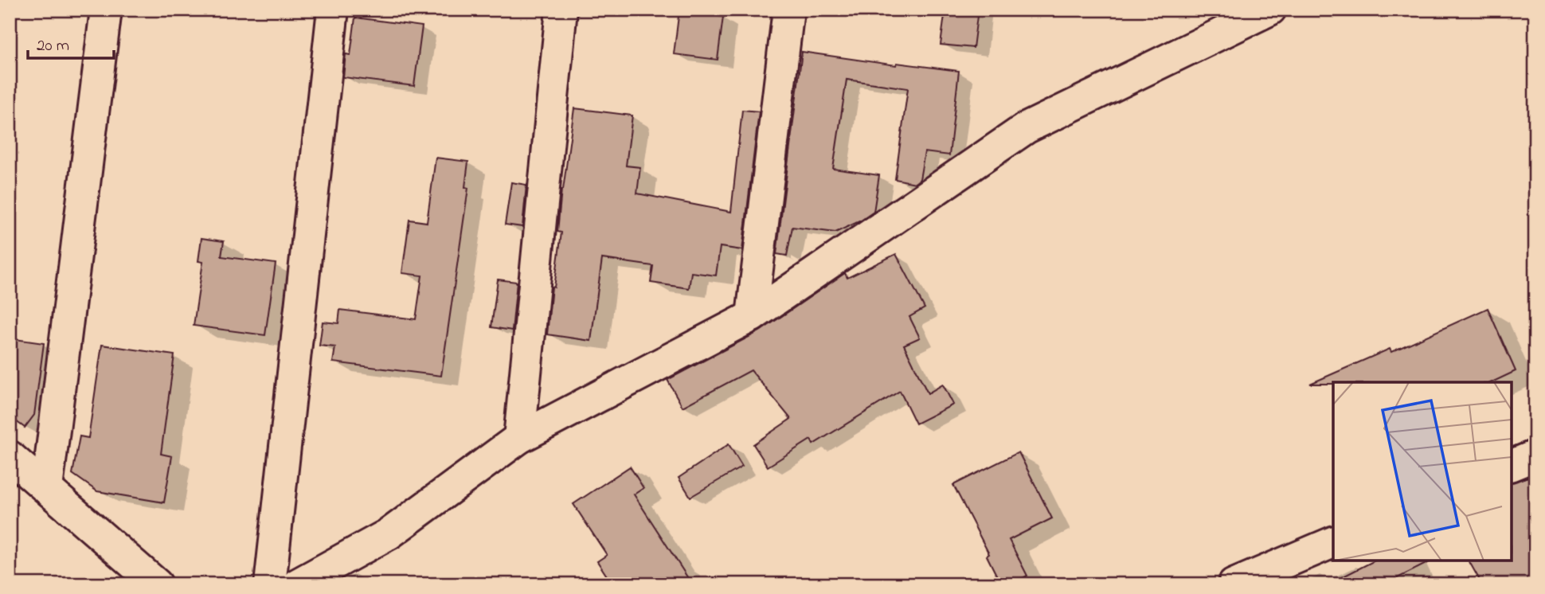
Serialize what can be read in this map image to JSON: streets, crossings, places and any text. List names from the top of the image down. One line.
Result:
{"scale_bar":"20 m"}
